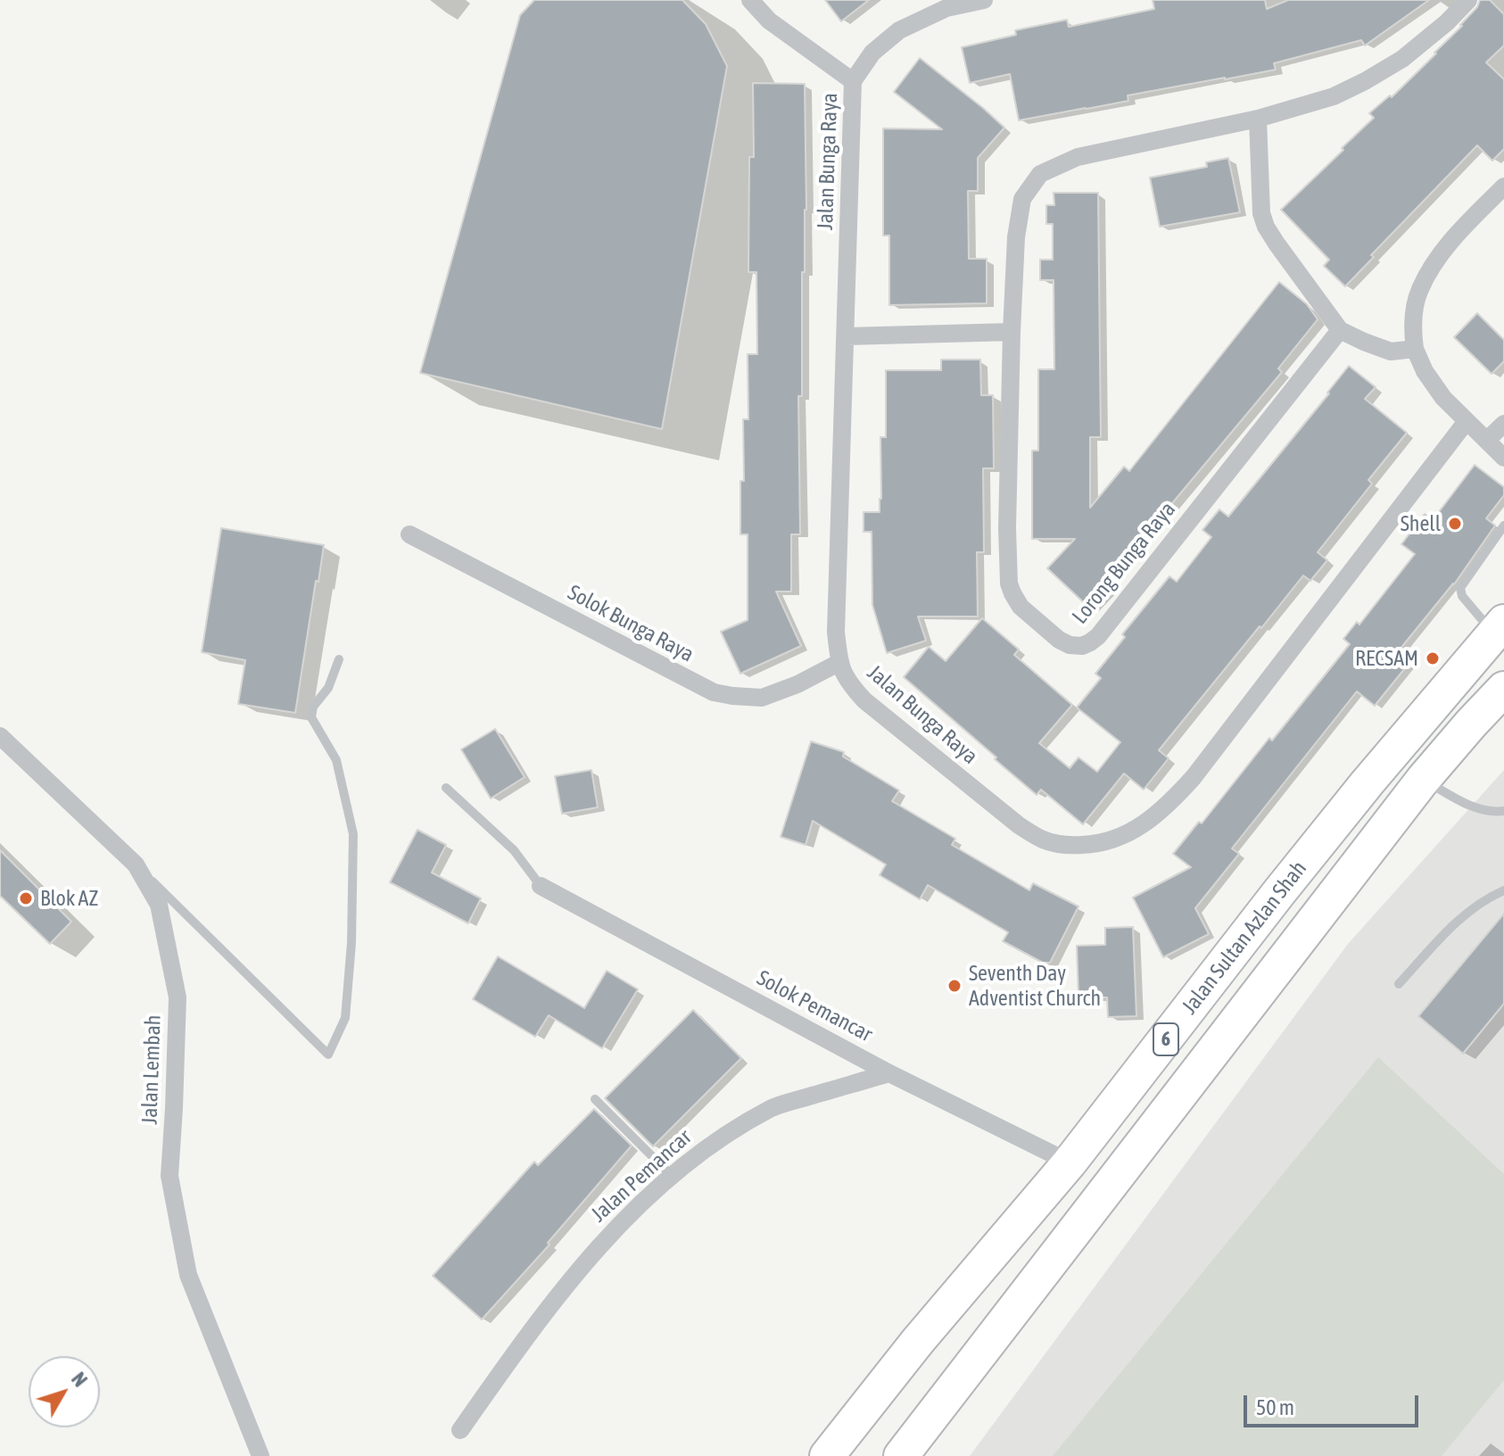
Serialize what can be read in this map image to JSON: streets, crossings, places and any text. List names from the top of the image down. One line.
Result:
{"streets":{"highway":["Jalan Sultan Azlan Shah","6"],"street":["Jalan Bunga Raya","Lorong Bunga Raya","Solok Bunga Raya","Solok Pemancar","Jalan Lembah","Jalan Pemancar"]},"crossings":[["Jalan Bunga Raya","Solok Bunga Raya"],["Jalan Sultan Azlan Shah","Solok Pemancar"],["Solok Pemancar","Jalan Pemancar"]],"places":["Shell","RECSAM","Blok AZ","Seventh Day Adventist Church"],"scale_bar":"50 m","north":"top right"}
